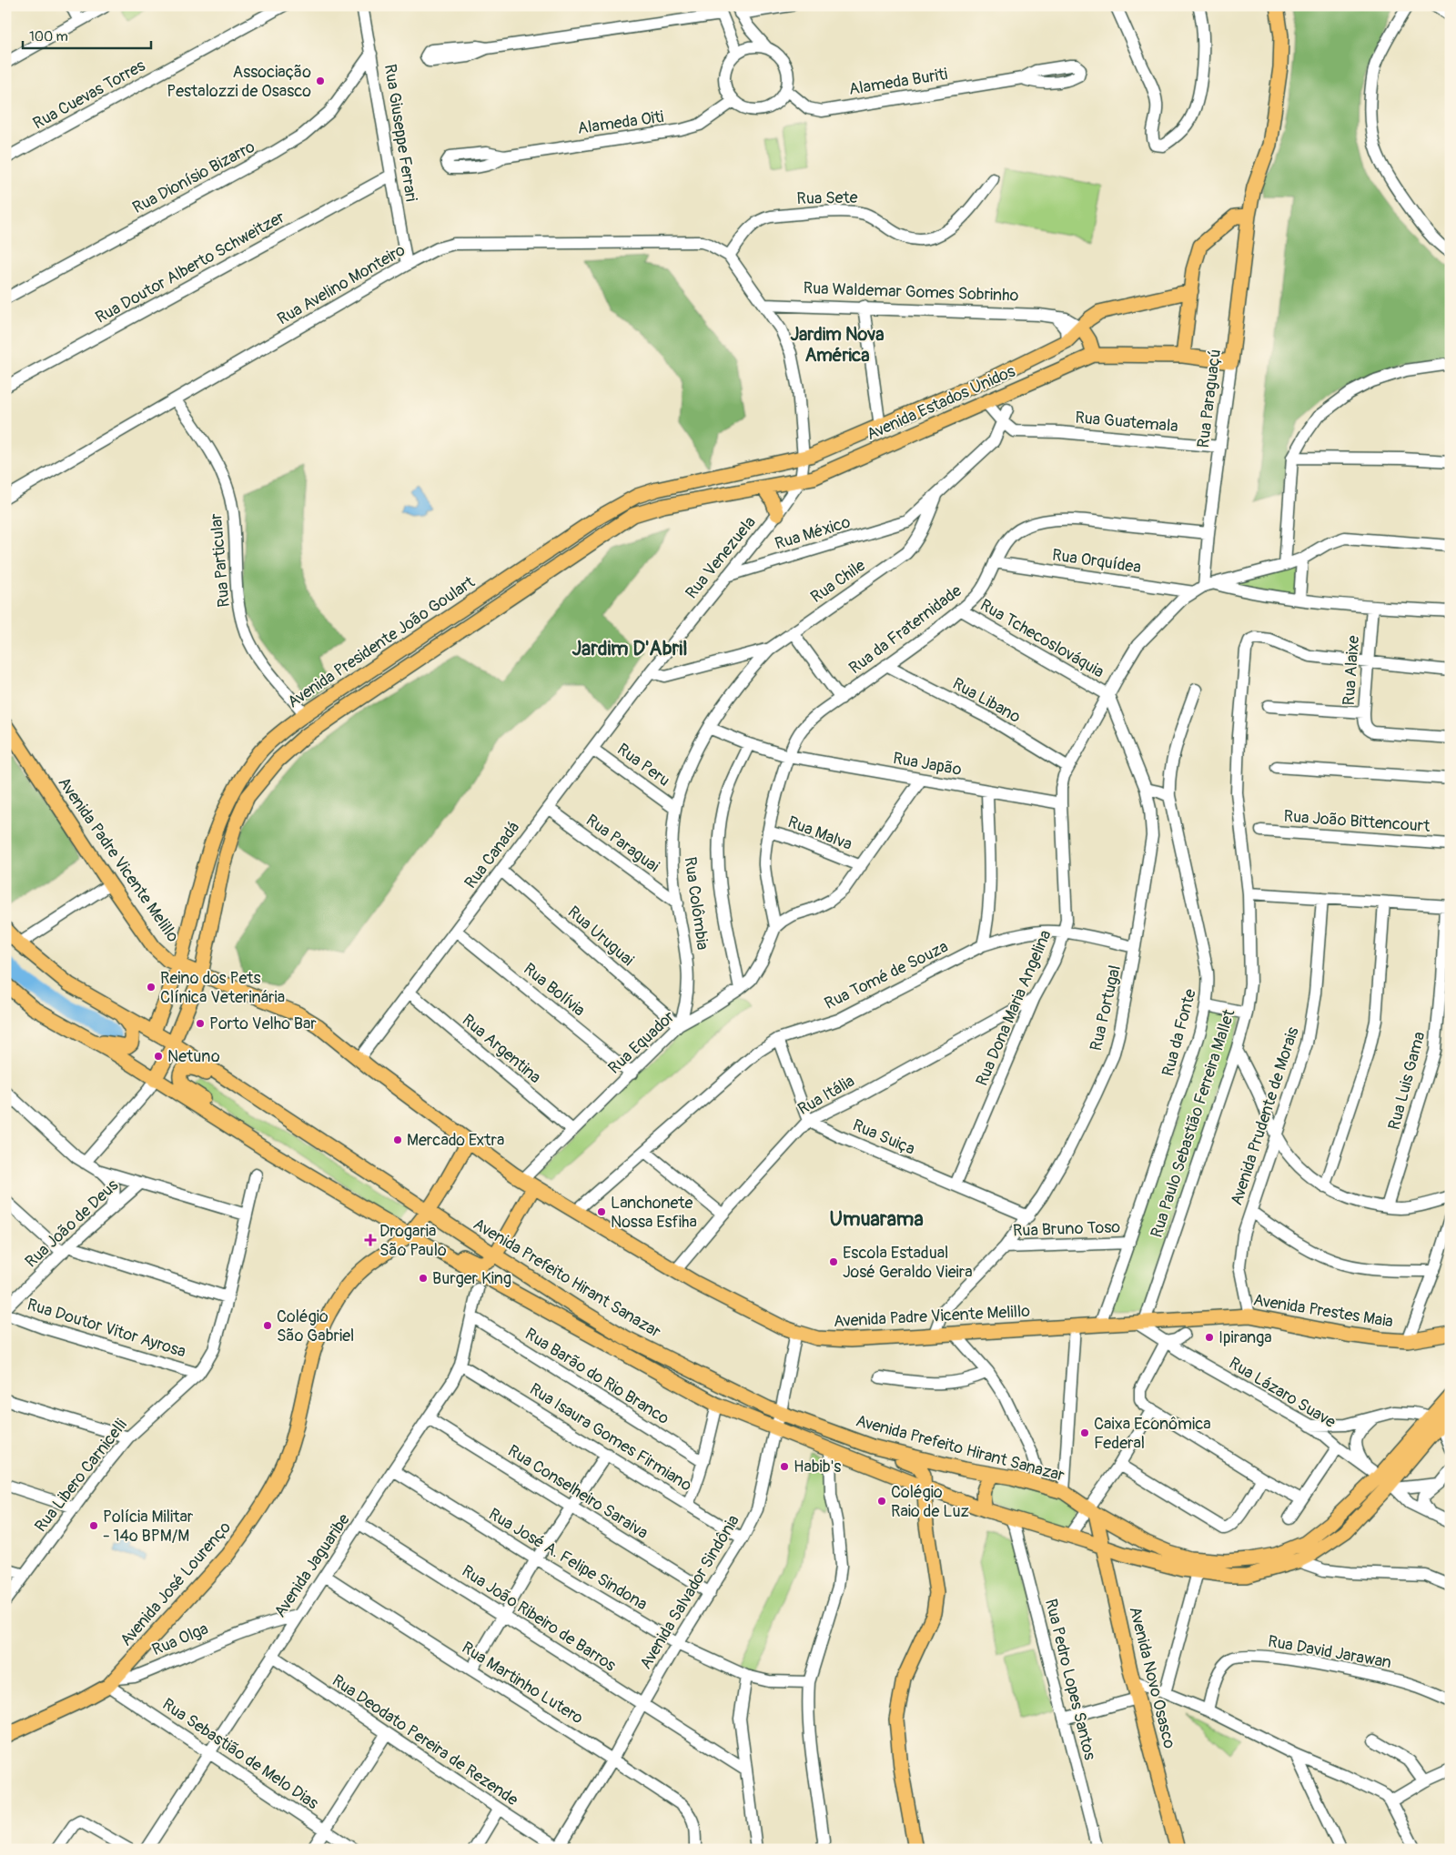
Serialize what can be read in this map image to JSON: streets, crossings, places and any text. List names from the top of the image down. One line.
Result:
{"streets":{"main road":["Rua Paraguaçú","Avenida Estados Unidos","Avenida Presidente João Goulart","Avenida Padre Vicente Melillo","Avenida Prefeito Hirant Sanazar","Avenida Prestes Maia","Avenida José Lourenço","Rua Olga","Avenida Novo Osasco"],"street":["Alameda Buriti","Rua Cuevas Torres","Alameda Oiti","Rua Giuseppe Ferrari","Rua Dionísio Bizarro","Rua Sete","Rua Doutor Alberto Schweitzer","Rua Avelino Monteiro","Rua Waldemar Gomes Sobrinho","Rua Guatemala","Rua México","Rua Venezuela","Rua Particular","Rua Orquídea","Rua Chile","Rua da Fraternidade","Rua Tchecoslováquia","Rua Alaixe","Rua Libano","Rua Japão","Rua Peru","Rua João Bittencourt","Rua Malva","Rua Paraguai","Rua Canadá","Rua Colômbia","Rua Uruguai","Rua Tomé de Souza","Rua Bolívia","Rua Dona Maria Angelina","Rua Portugal","Rua da Fonte","Rua Equador","Rua Argentina","Rua Luis Gama","Rua Itália","Avenida Prudente de Morais","Rua Paulo Sebastião Ferreira Mallet","Rua Suiça","Rua João de Deus","Rua Bruno Toso","Rua Doutor Vitor Ayrosa","Rua Barão do Rio Branco","Rua Lázaro Suave","Rua Isaura Gomes Firmiano","Rua Libero Carnicelli","Rua Conselheiro Saraiva","Rua José A. Felipe Sindona","Avenida Jaguaribe","Avenida Salvador Sindônia","Rua João Ribeiro de Barros","Rua David Jarawan","Rua Pedro Lopes Santos","Rua Martinho Lutero","Rua Deodato Pereira de Rezende","Rua Sebastião de Melo Dias"]},"crossings":[["Alameda Buriti","Alameda Oiti"],["Rua Giuseppe Ferrari","Rua Dionísio Bizarro"],["Rua Giuseppe Ferrari","Rua Doutor Alberto Schweitzer"],["Rua Giuseppe Ferrari","Rua Avelino Monteiro"],["Rua Sete","Rua Avelino Monteiro"],["Rua Avelino Monteiro","Rua Particular"],["Rua Waldemar Gomes Sobrinho","Avenida Estados Unidos"],["Rua Paraguaçú","Rua Guatemala"],["Rua Paraguaçú","Rua da Fraternidade"],["Rua Paraguaçú","Rua Dona Maria Angelina"],["Avenida Estados Unidos","Rua Guatemala"],["Avenida Estados Unidos","Rua Venezuela"],["Avenida Estados Unidos","Avenida Presidente João Goulart"],["Rua Guatemala","Rua México"],["Rua México","Rua Venezuela"],["Rua México","Rua Chile"],["Rua Venezuela","Rua Chile"],["Rua Venezuela","Avenida Presidente João Goulart"],["Rua Venezuela","Rua Canadá"],["Rua Particular","Avenida Presidente João Goulart"],["Rua Orquídea","Rua da Fraternidade"],["Rua Orquídea","Rua Dona Maria Angelina"],["Rua Chile","Rua Canadá"],["Rua Chile","Rua Colômbia"],["Rua da Fraternidade","Rua Tchecoslováquia"],["Rua da Fraternidade","Rua Libano"],["Rua da Fraternidade","Rua Japão"],["Rua da Fraternidade","Rua Malva"],["Rua da Fraternidade","Rua Equador"],["Rua Tchecoslováquia","Rua Dona Maria Angelina"],["Rua Tchecoslováquia","Rua Portugal"],["Avenida Presidente João Goulart","Avenida Padre Vicente Melillo"],["Avenida Presidente João Goulart","Avenida Prefeito Hirant Sanazar"],["Rua Alaixe","Rua Paulo Sebastião Ferreira Mallet"],["Rua Libano","Rua Dona Maria Angelina"],["Rua Japão","Rua Colômbia"],["Rua Japão","Rua Dona Maria Angelina"],["Rua Peru","Rua Canadá"],["Rua Peru","Rua Colômbia"],["Rua Paraguai","Rua Canadá"],["Rua Paraguai","Rua Colômbia"],["Rua Canadá","Avenida Padre Vicente Melillo"],["Rua Canadá","Rua Uruguai"],["Rua Canadá","Rua Bolívia"],["Rua Canadá","Rua Argentina"],["Avenida Padre Vicente Melillo","Rua Tomé de Souza"],["Avenida Padre Vicente Melillo","Rua Portugal"],["Avenida Padre Vicente Melillo","Rua da Fonte"],["Avenida Padre Vicente Melillo","Rua Equador"],["Avenida Padre Vicente Melillo","Rua Itália"],["Avenida Padre Vicente Melillo","Rua Paulo Sebastião Ferreira Mallet"],["Avenida Padre Vicente Melillo","Avenida Prestes Maia"],["Avenida Padre Vicente Melillo","Rua Lázaro Suave"],["Avenida Padre Vicente Melillo","Avenida José Lourenço"],["Avenida Padre Vicente Melillo","Avenida Salvador Sindônia"],["Rua Colômbia","Rua Uruguai"],["Rua Colômbia","Rua Equador"],["Rua Uruguai","Rua Equador"],["Rua Tomé de Souza","Rua Dona Maria Angelina"],["Rua Tomé de Souza","Rua Portugal"],["Rua Bolívia","Rua Equador"],["Rua Dona Maria Angelina","Rua Portugal"],["Rua Dona Maria Angelina","Rua Itália"],["Rua Dona Maria Angelina","Rua Suiça"],["Rua Portugal","Rua Suiça"],["Rua Portugal","Rua Bruno Toso"],["Rua da Fonte","Rua Bruno Toso"],["Rua Equador","Rua Argentina"],["Rua Itália","Rua Suiça"],["Avenida Prudente de Morais","Avenida Prestes Maia"],["Rua Paulo Sebastião Ferreira Mallet","Avenida Prestes Maia"],["Rua Paulo Sebastião Ferreira Mallet","Rua Lázaro Suave"],["Avenida Prefeito Hirant Sanazar","Rua Lázaro Suave"],["Avenida Prefeito Hirant Sanazar","Avenida José Lourenço"],["Avenida Prefeito Hirant Sanazar","Avenida Salvador Sindônia"],["Avenida Prefeito Hirant Sanazar","Avenida Novo Osasco"],["Avenida Prestes Maia","Rua Lázaro Suave"],["Rua Doutor Vitor Ayrosa","Rua Libero Carnicelli"],["Rua Barão do Rio Branco","Avenida Jaguaribe"],["Rua Isaura Gomes Firmiano","Avenida Jaguaribe"],["Rua Isaura Gomes Firmiano","Avenida Salvador Sindônia"],["Rua Conselheiro Saraiva","Avenida Jaguaribe"],["Rua Conselheiro Saraiva","Avenida Salvador Sindônia"],["Rua José A. Felipe Sindona","Avenida Jaguaribe"],["Rua José A. Felipe Sindona","Avenida Salvador Sindônia"],["Avenida Jaguaribe","Rua João Ribeiro de Barros"],["Avenida Jaguaribe","Rua Olga"],["Avenida Jaguaribe","Rua Martinho Lutero"],["Avenida Jaguaribe","Rua Deodato Pereira de Rezende"],["Avenida Jaguaribe","Rua Sebastião de Melo Dias"],["Avenida José Lourenço","Rua Olga"],["Avenida José Lourenço","Rua Sebastião de Melo Dias"],["Avenida Salvador Sindônia","Rua João Ribeiro de Barros"],["Avenida Salvador Sindônia","Rua Martinho Lutero"],["Avenida Salvador Sindônia","Rua Deodato Pereira de Rezende"],["Rua Olga","Rua Sebastião de Melo Dias"]],"districts":["Jardim Nova América","Jardim D'Abril","Umuarama"],"places":{"other":["Associação Pestalozzi de Osasco","Reino dos Pets Clínica Veterinária","Porto Velho Bar","Netuno","Mercado Extra","Lanchonete Nossa Esfiha","Escola Estadual José Geraldo Vieira","Burger King","Colégio São Gabriel","Ipiranga","Caixa Econômica Federal","Habib's","Colégio Raio de Luz","Polícia Militar - 14º BPM/M"],"health":["Drogaria São Paulo"]},"scale_bar":"100 m"}
